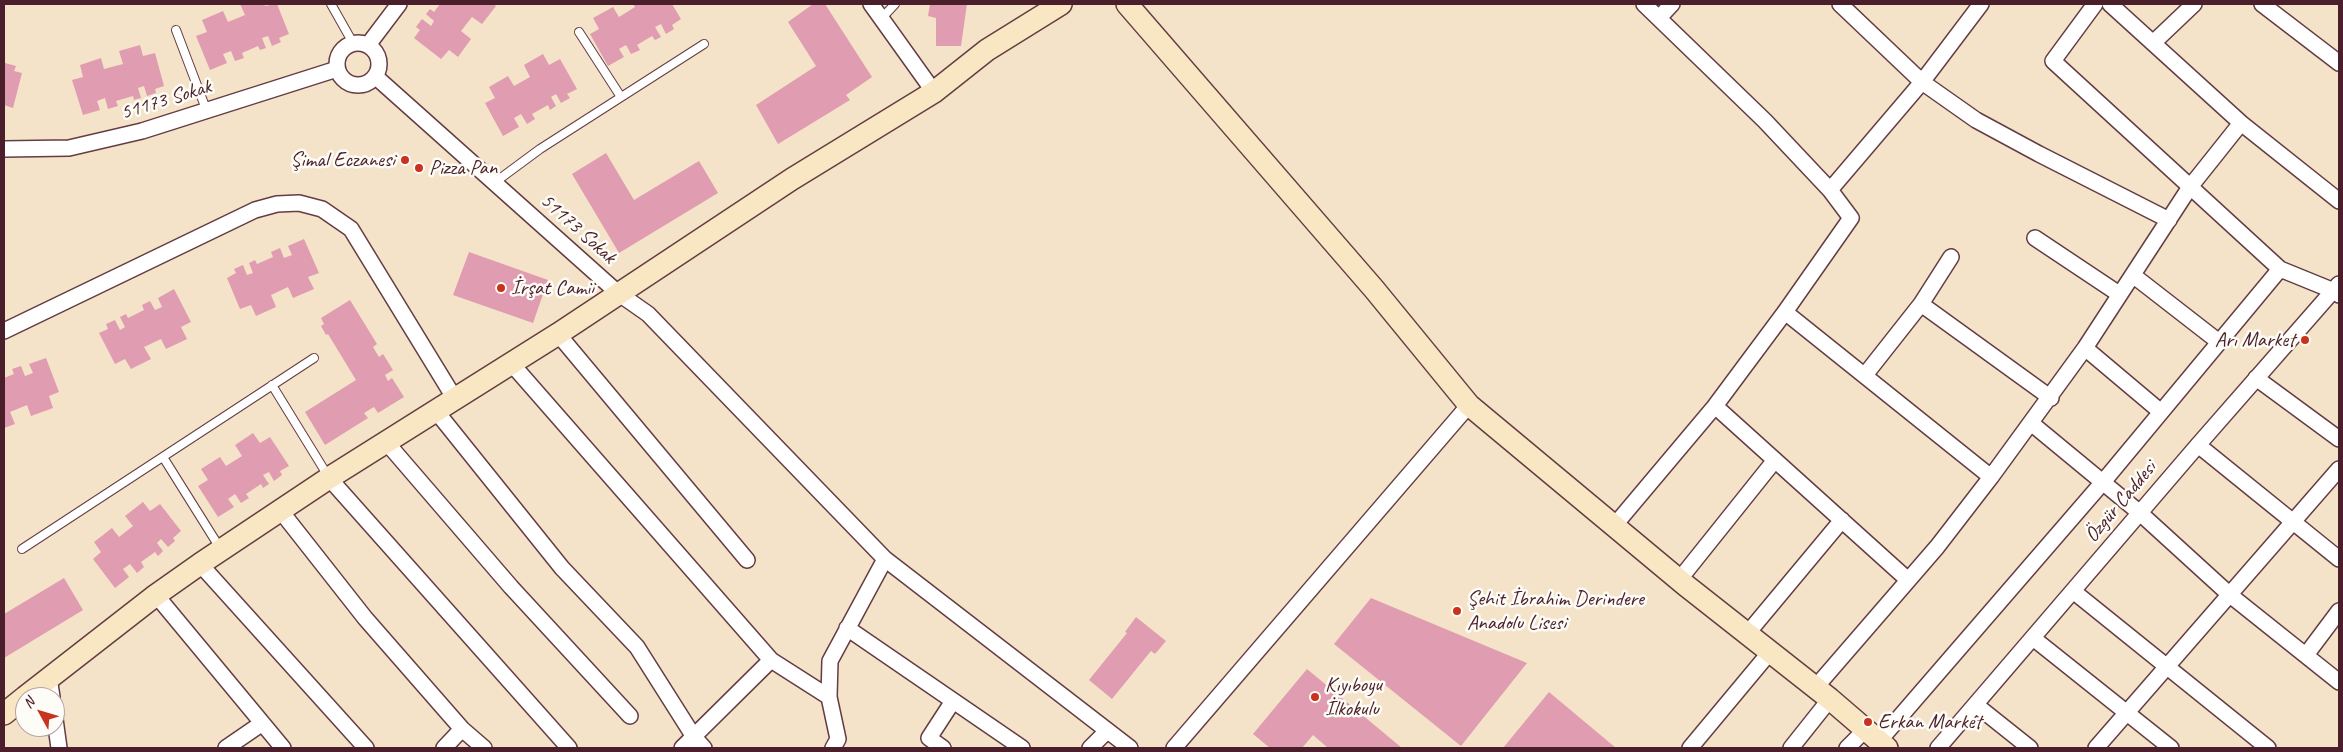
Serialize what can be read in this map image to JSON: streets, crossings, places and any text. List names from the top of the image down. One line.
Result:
{"streets":{"street":["51173 Sokak","Özgür Caddesi"]},"places":["Şimal Eczanesi","Pizza Pan","İrşat Camii","Arı Market","Şehit İbrahim Derindere Anadolu Lisesi","Kıyıboyu İlkokulu","Erkan Market"],"north":"top left"}
